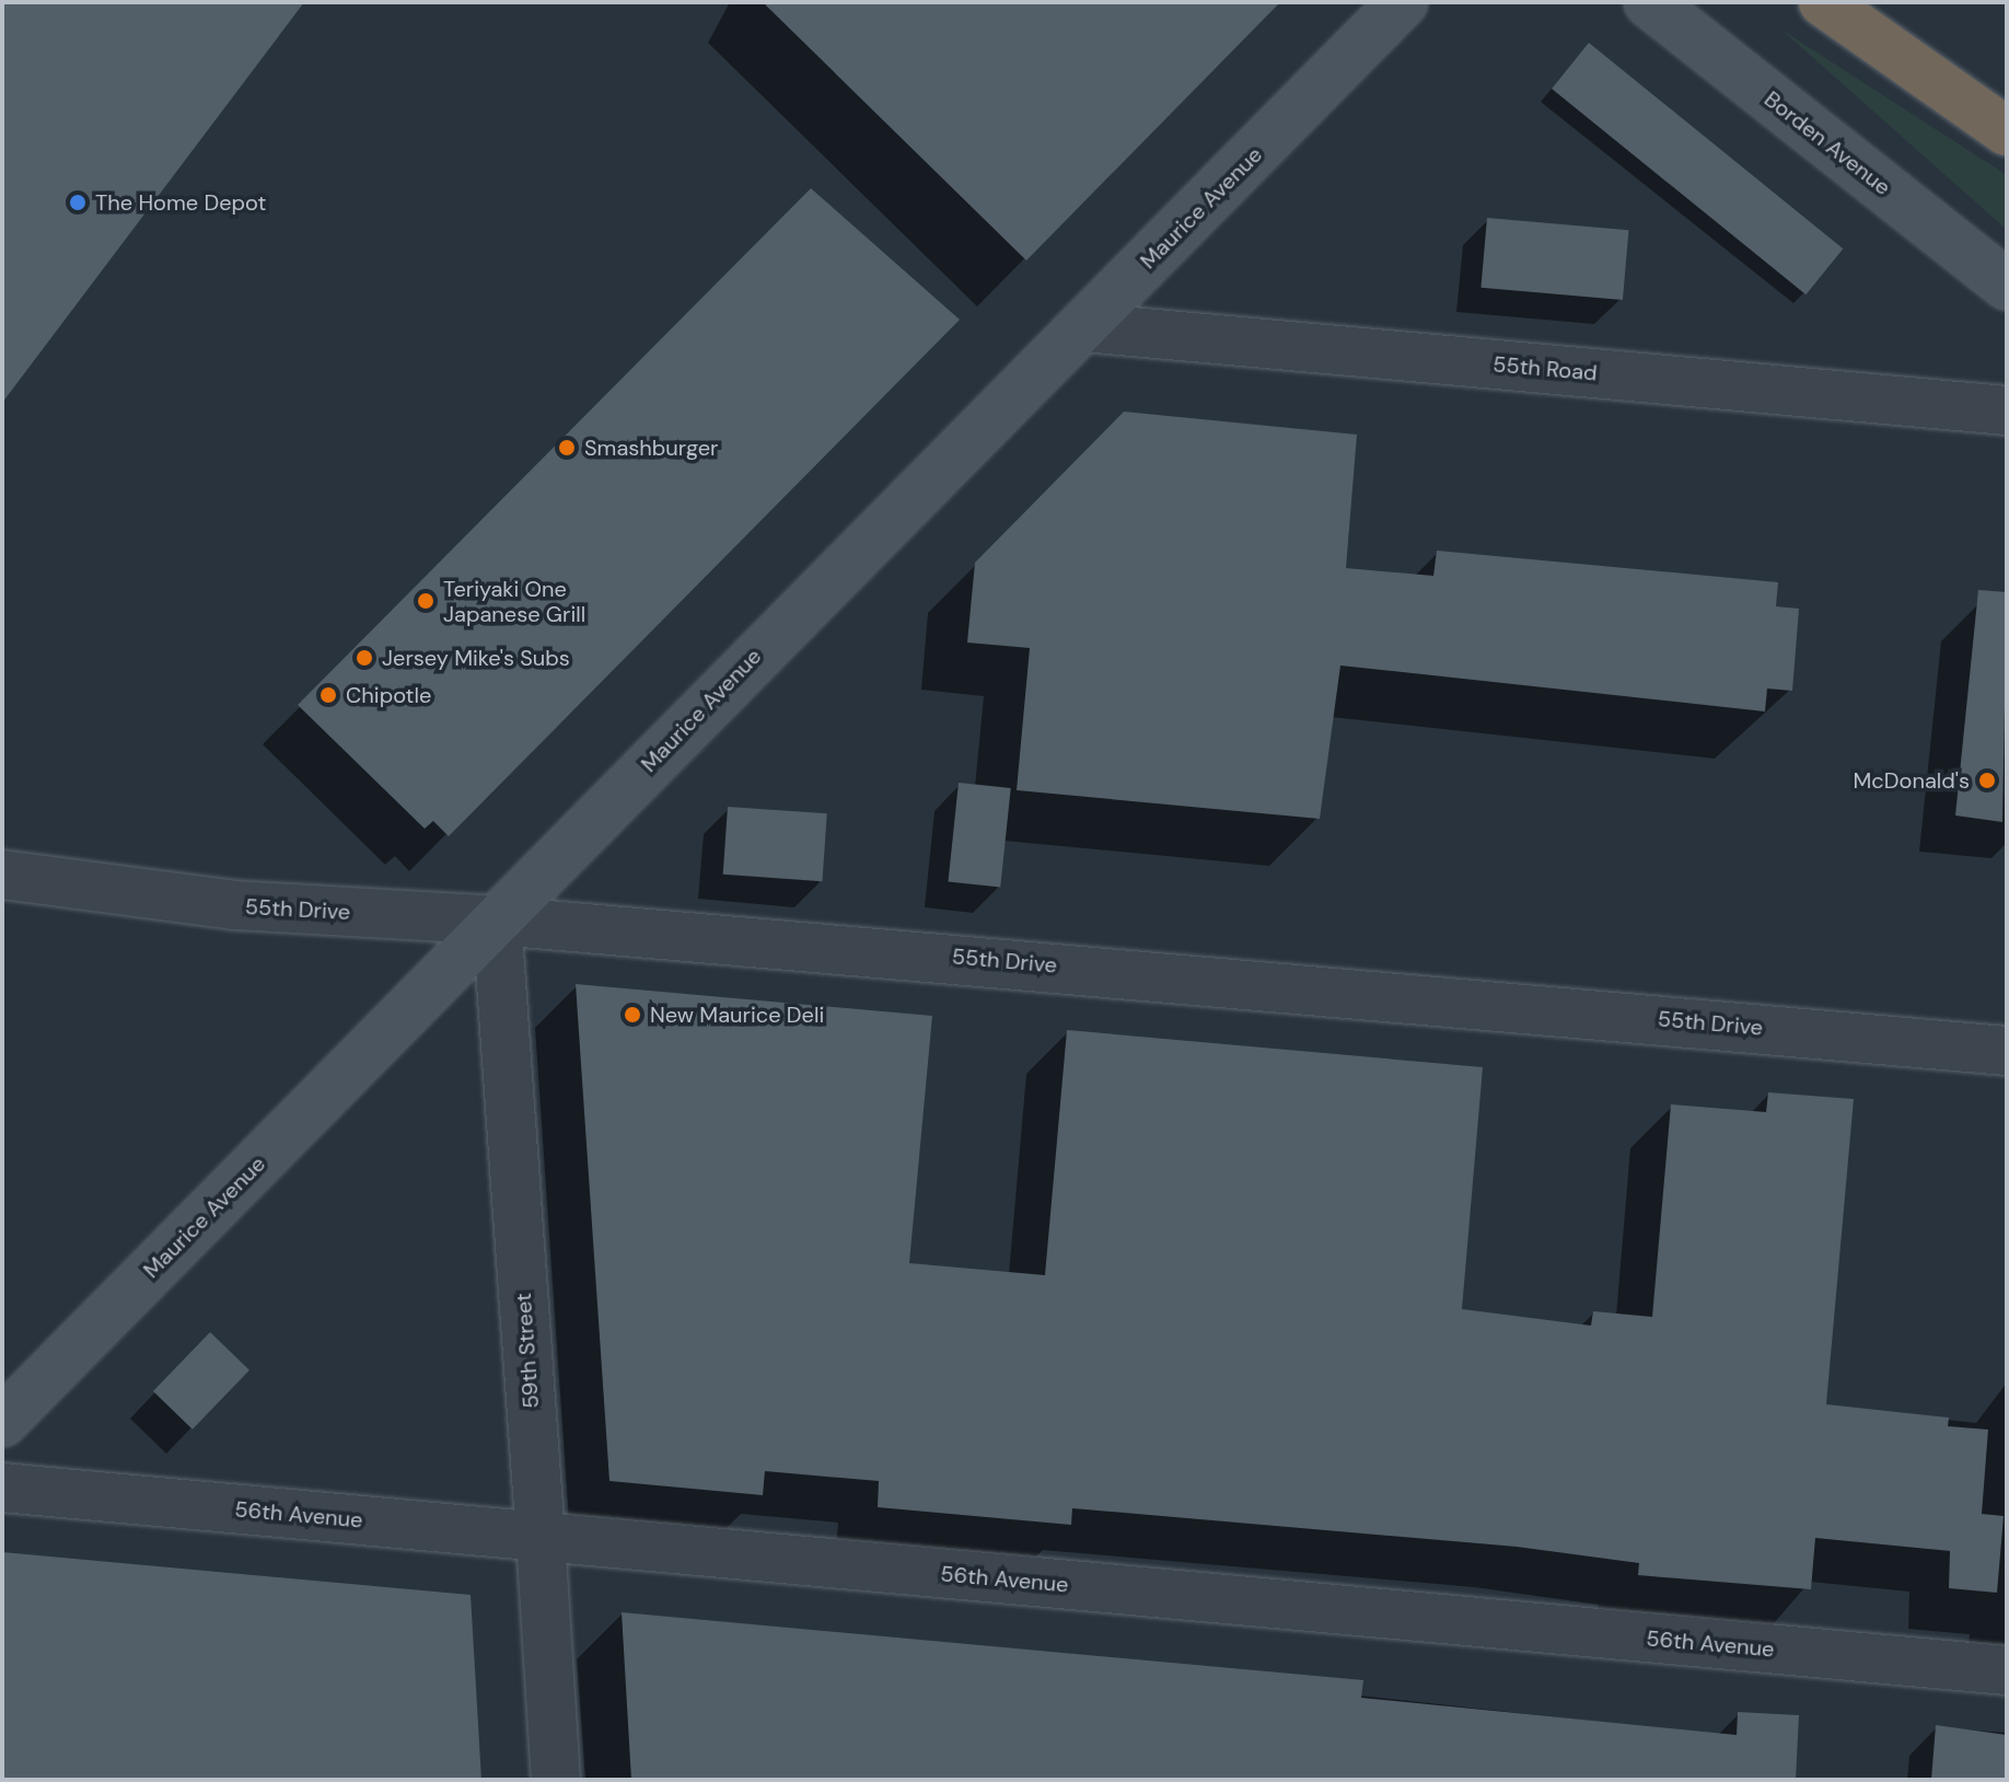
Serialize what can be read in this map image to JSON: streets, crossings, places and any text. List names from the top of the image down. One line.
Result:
{"streets":{"main road":["Borden Avenue","Maurice Avenue"],"street":["55th Road","55th Drive","59th Street","56th Avenue"]},"crossings":[["Maurice Avenue","55th Road"],["Maurice Avenue","55th Drive"],["Maurice Avenue","59th Street"],["55th Drive","59th Street"],["59th Street","56th Avenue"]],"places":["The Home Depot","Smashburger","Teriyaki One Japanese Grill","Jersey Mike's Subs","Chipotle","McDonald's","New Maurice Deli"]}
